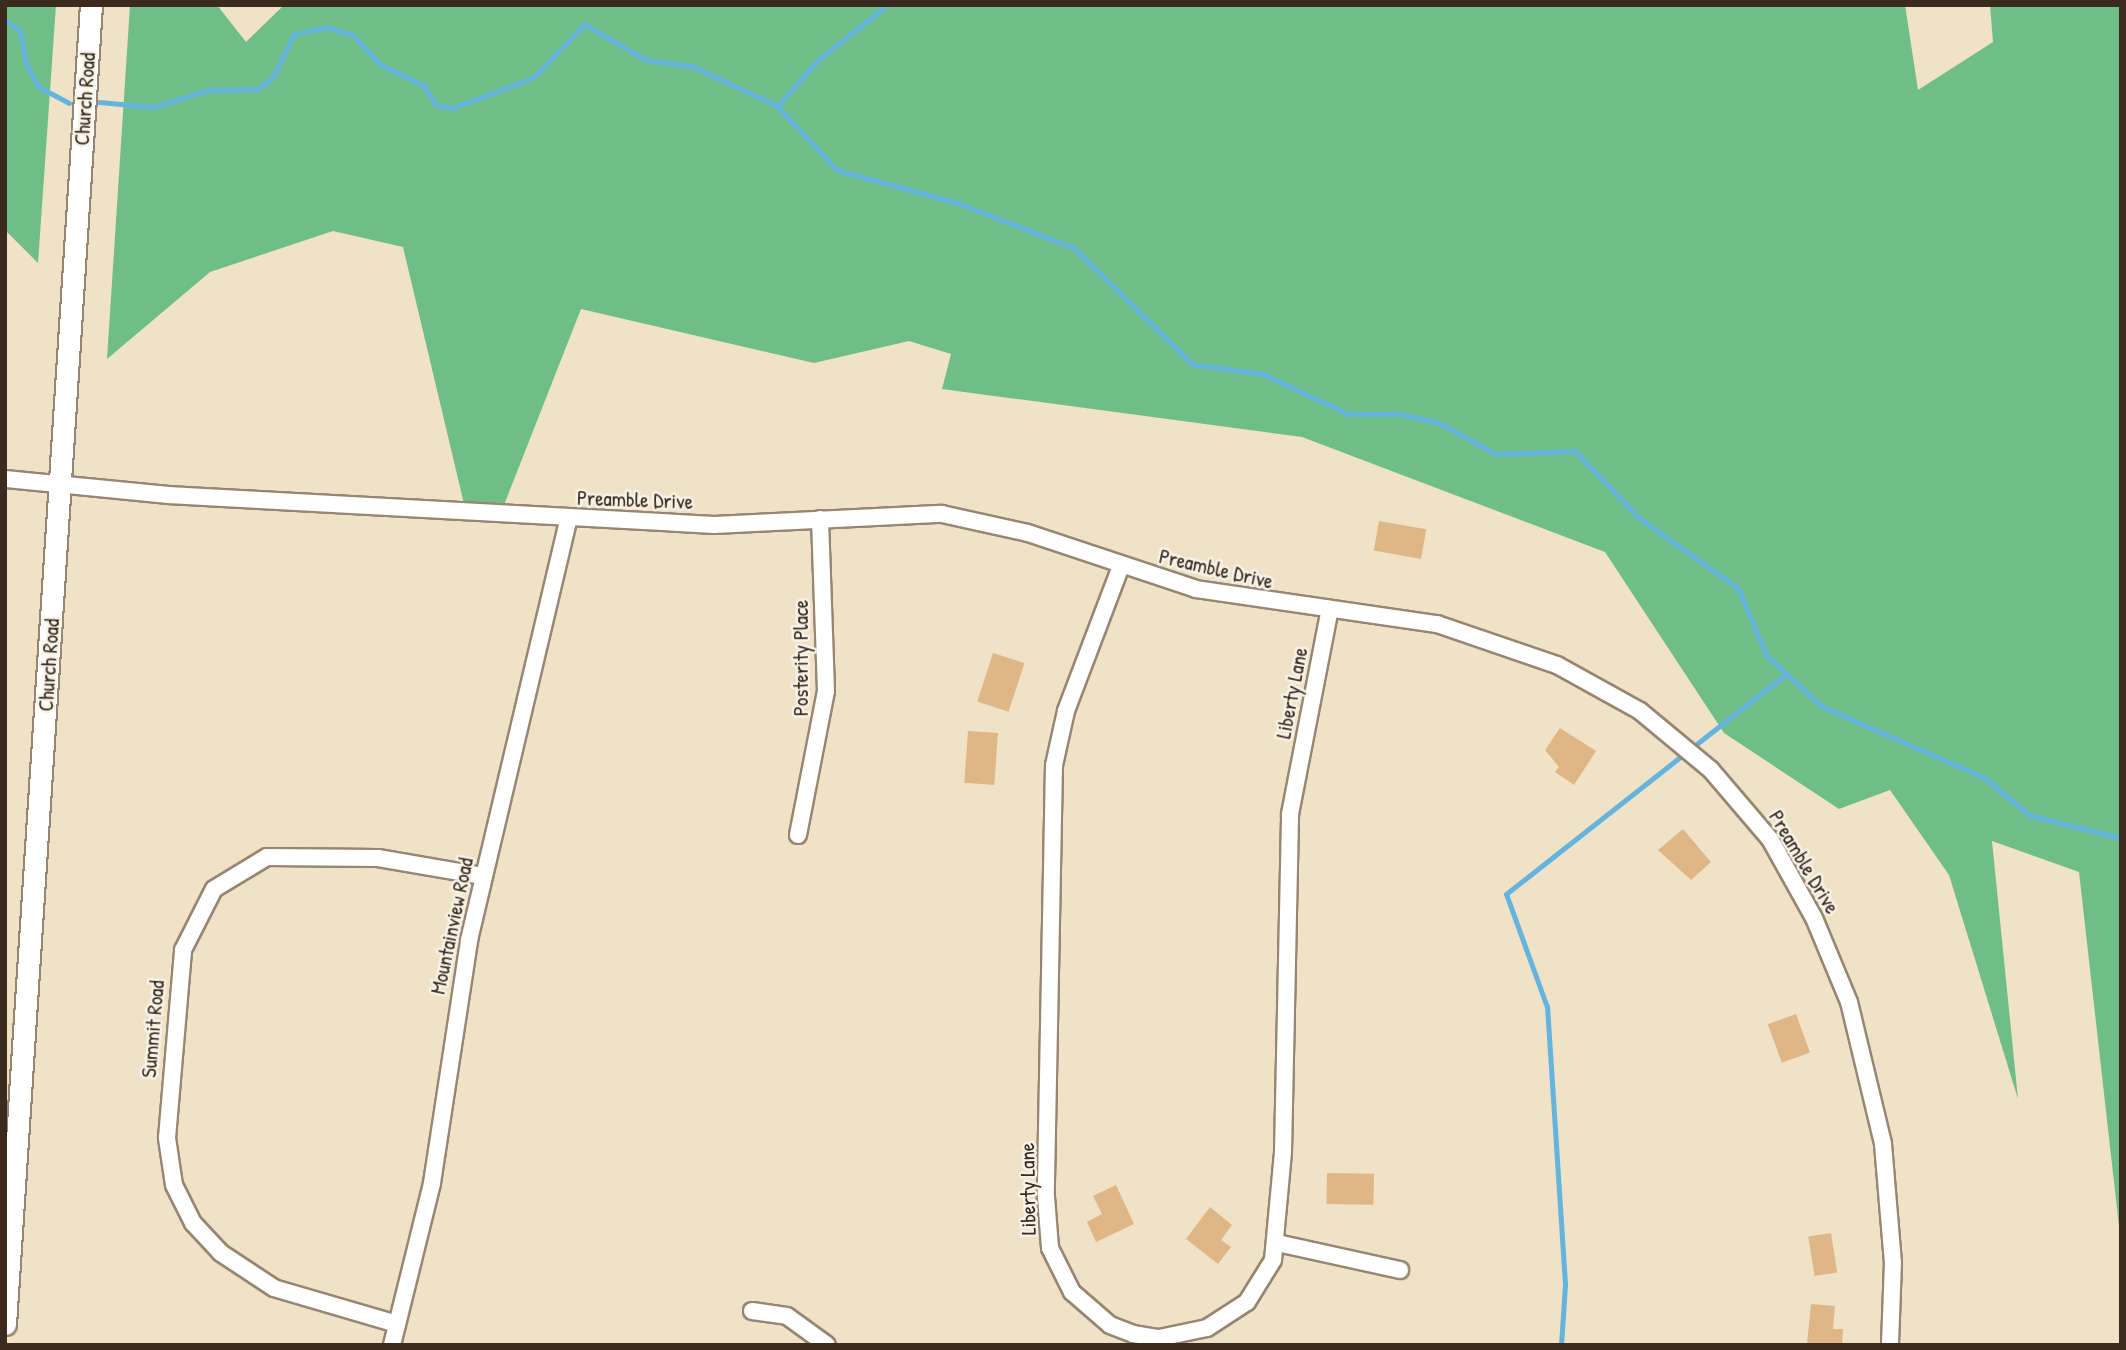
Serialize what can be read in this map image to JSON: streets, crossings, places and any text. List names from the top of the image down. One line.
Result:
{"streets":{"main road":["Church Road"],"street":["Preamble Drive","Posterity Place","Liberty Lane","Mountainview Road","Summit Road"]},"crossings":[["Church Road","Preamble Drive"],["Preamble Drive","Posterity Place"],["Preamble Drive","Liberty Lane"],["Preamble Drive","Mountainview Road"],["Mountainview Road","Summit Road"]]}
